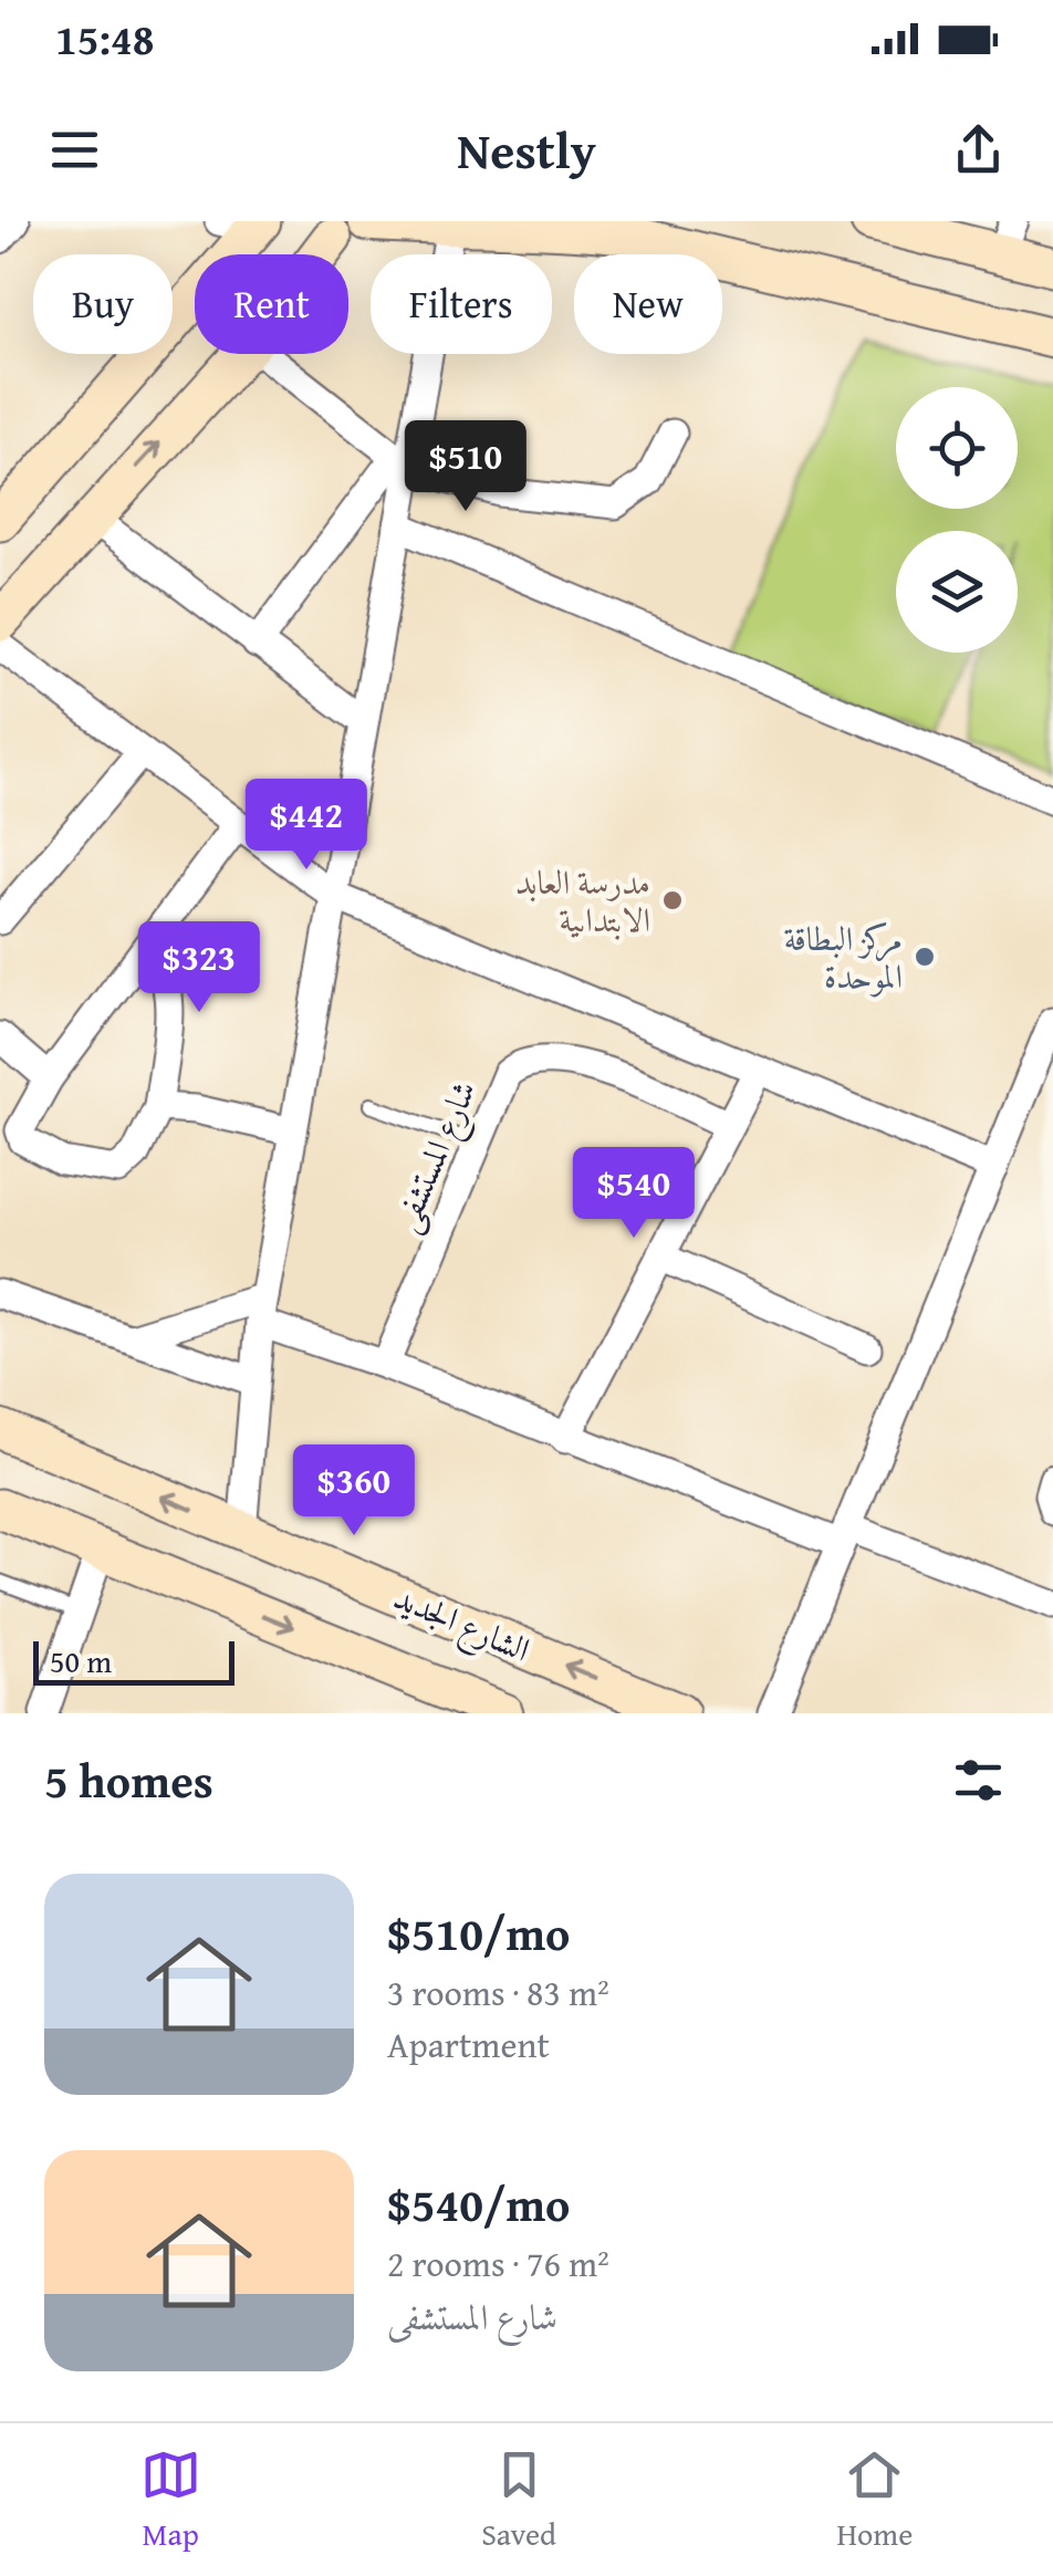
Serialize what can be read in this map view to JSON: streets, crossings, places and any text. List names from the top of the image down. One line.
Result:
{"streets":{"street":["شارع المستشفى","الشارع الجديد"]},"places":["مدرسة العابد الابتداىية","مركز البطاقة الموحدة"],"scale_bar":"50 m","page":{"status":"15:48","header":"Nestly","chip":["Buy","Rent","Filters","New"],"price":["$510","$442","$323","$540","$360"],"scale":"50 m","heading":"5 homes","list":[{"name":"$510/mo","note":"3 rooms · 83 m² · Apartment"},{"name":"$540/mo","note":"2 rooms · 76 m² · شارع المستشفى"}],"tabs":["Map","Saved","Home"]}}
